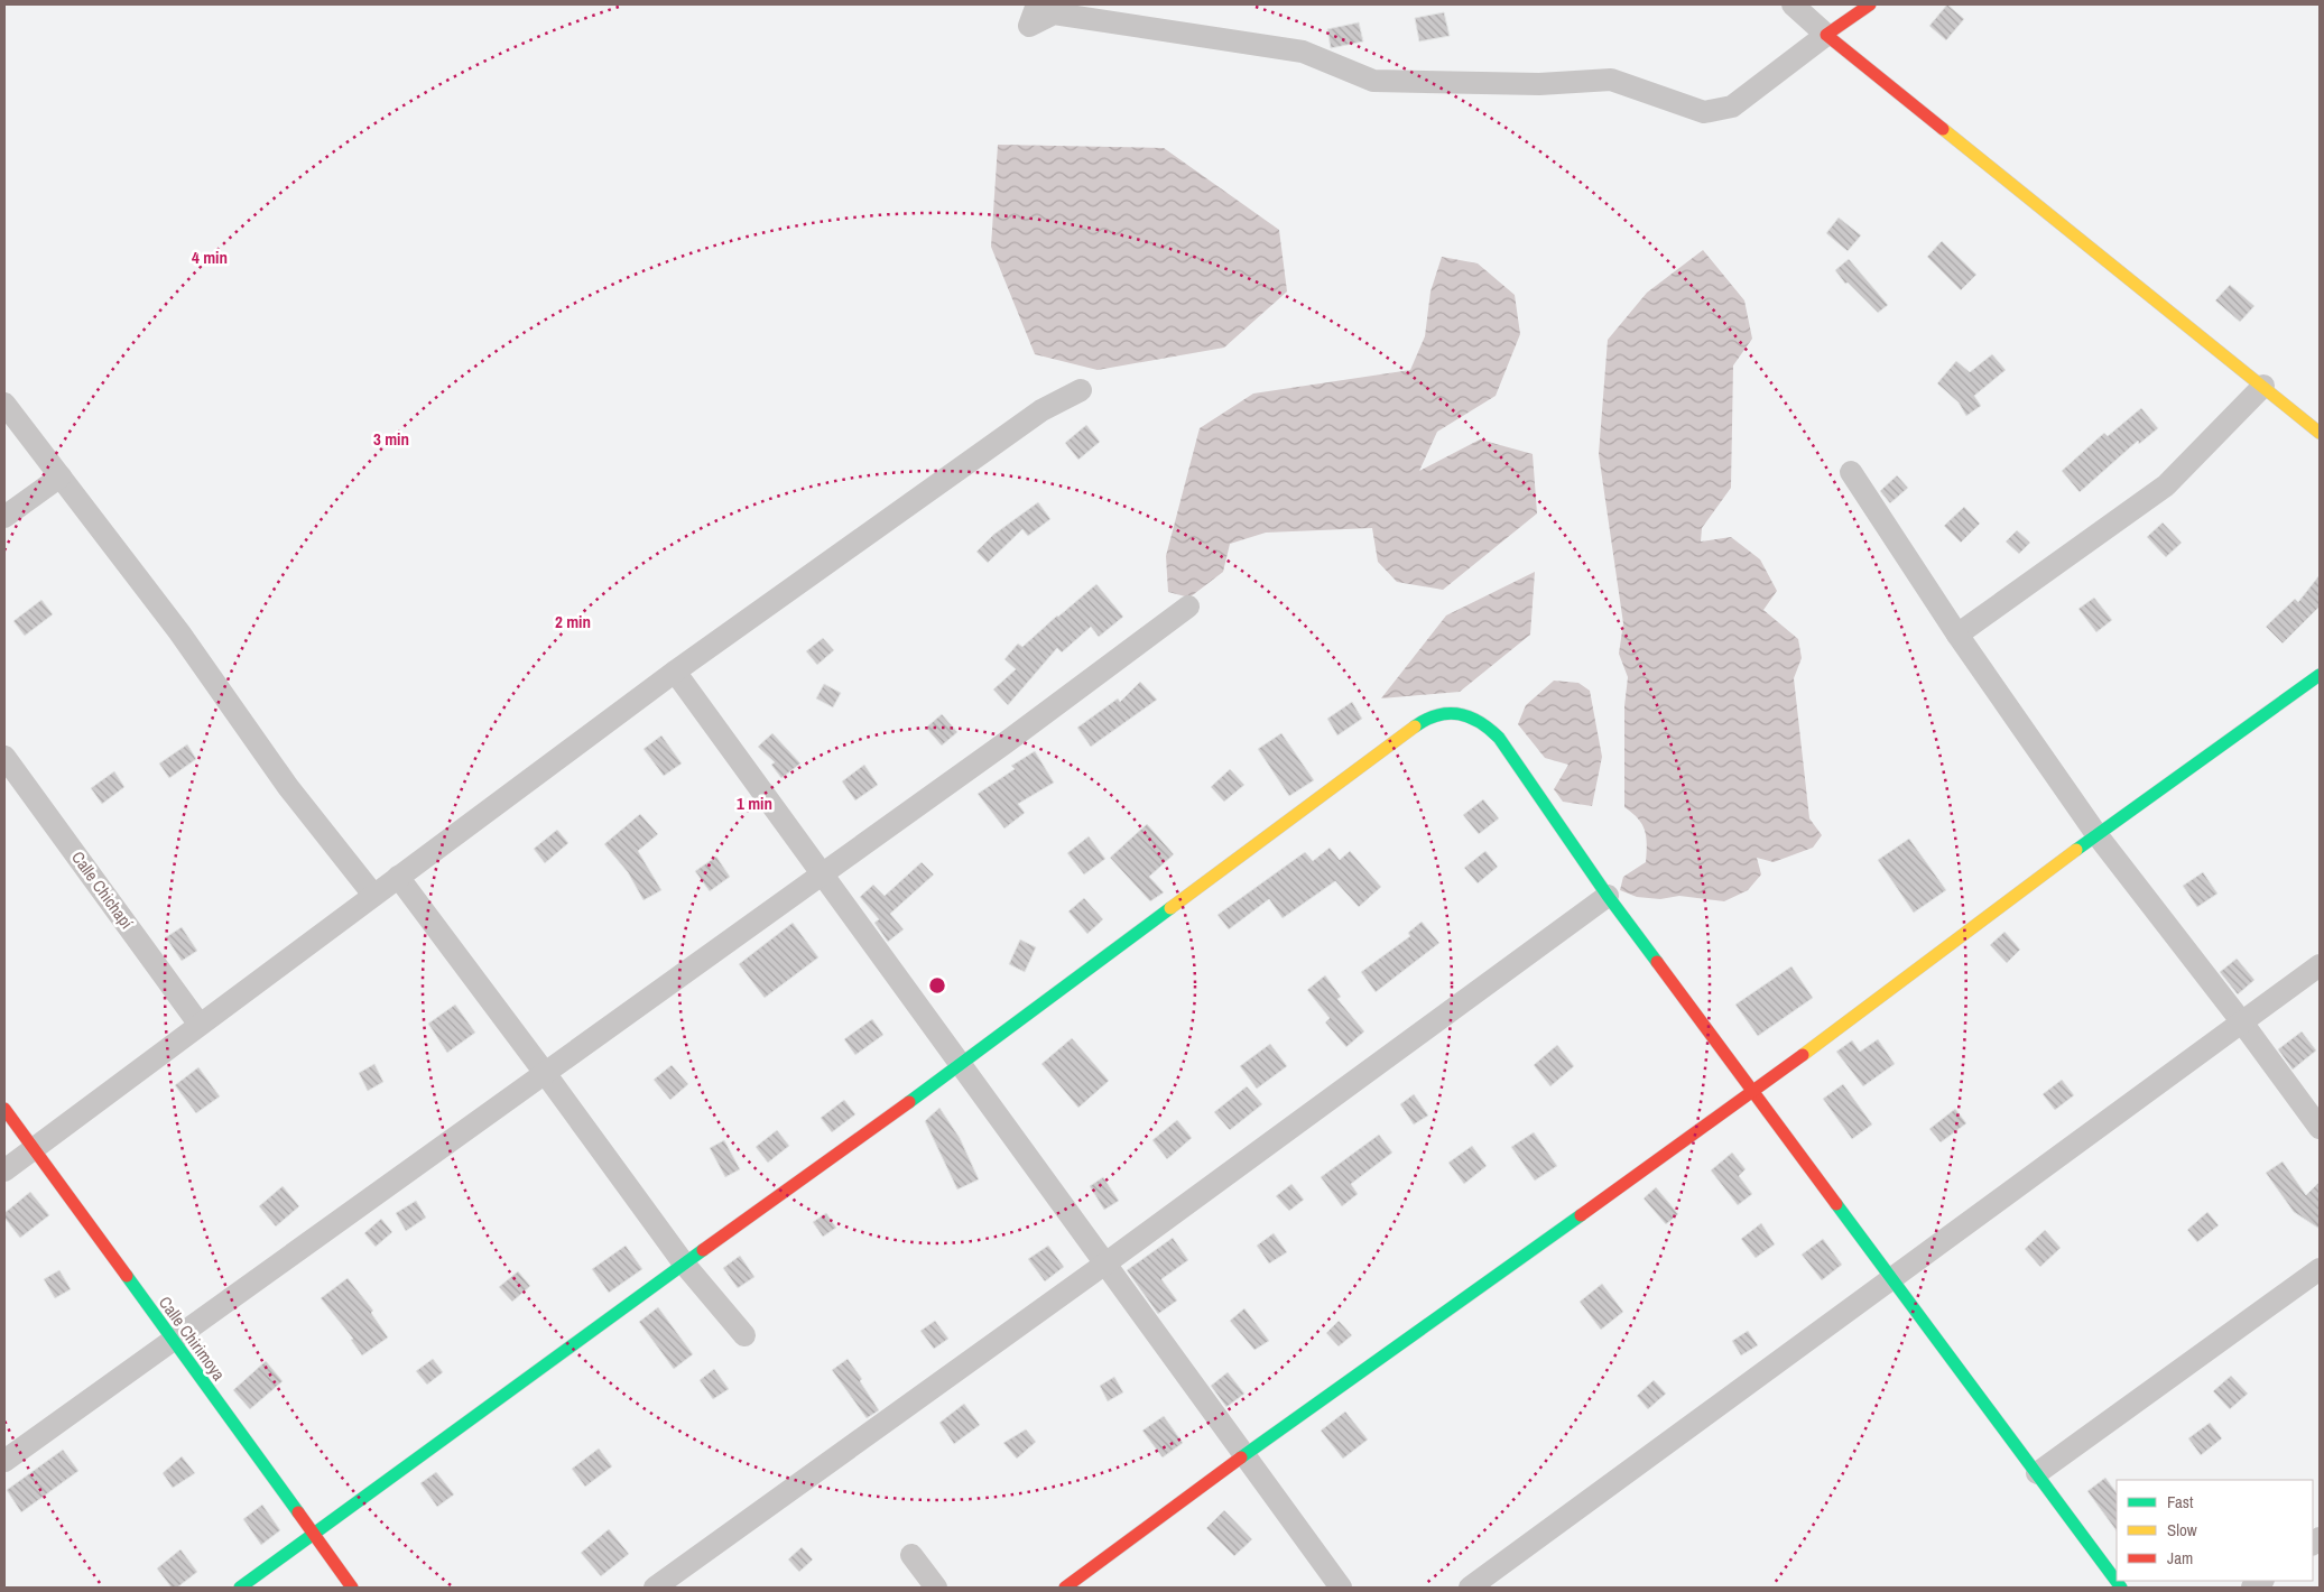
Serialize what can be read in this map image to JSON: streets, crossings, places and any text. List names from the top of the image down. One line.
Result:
{"streets":{"street":["Calle Chichapí","Calle Chirimoya"]},"legend":["Fast","Slow","Jam"],"rings":["4 min","3 min","2 min","1 min"]}
